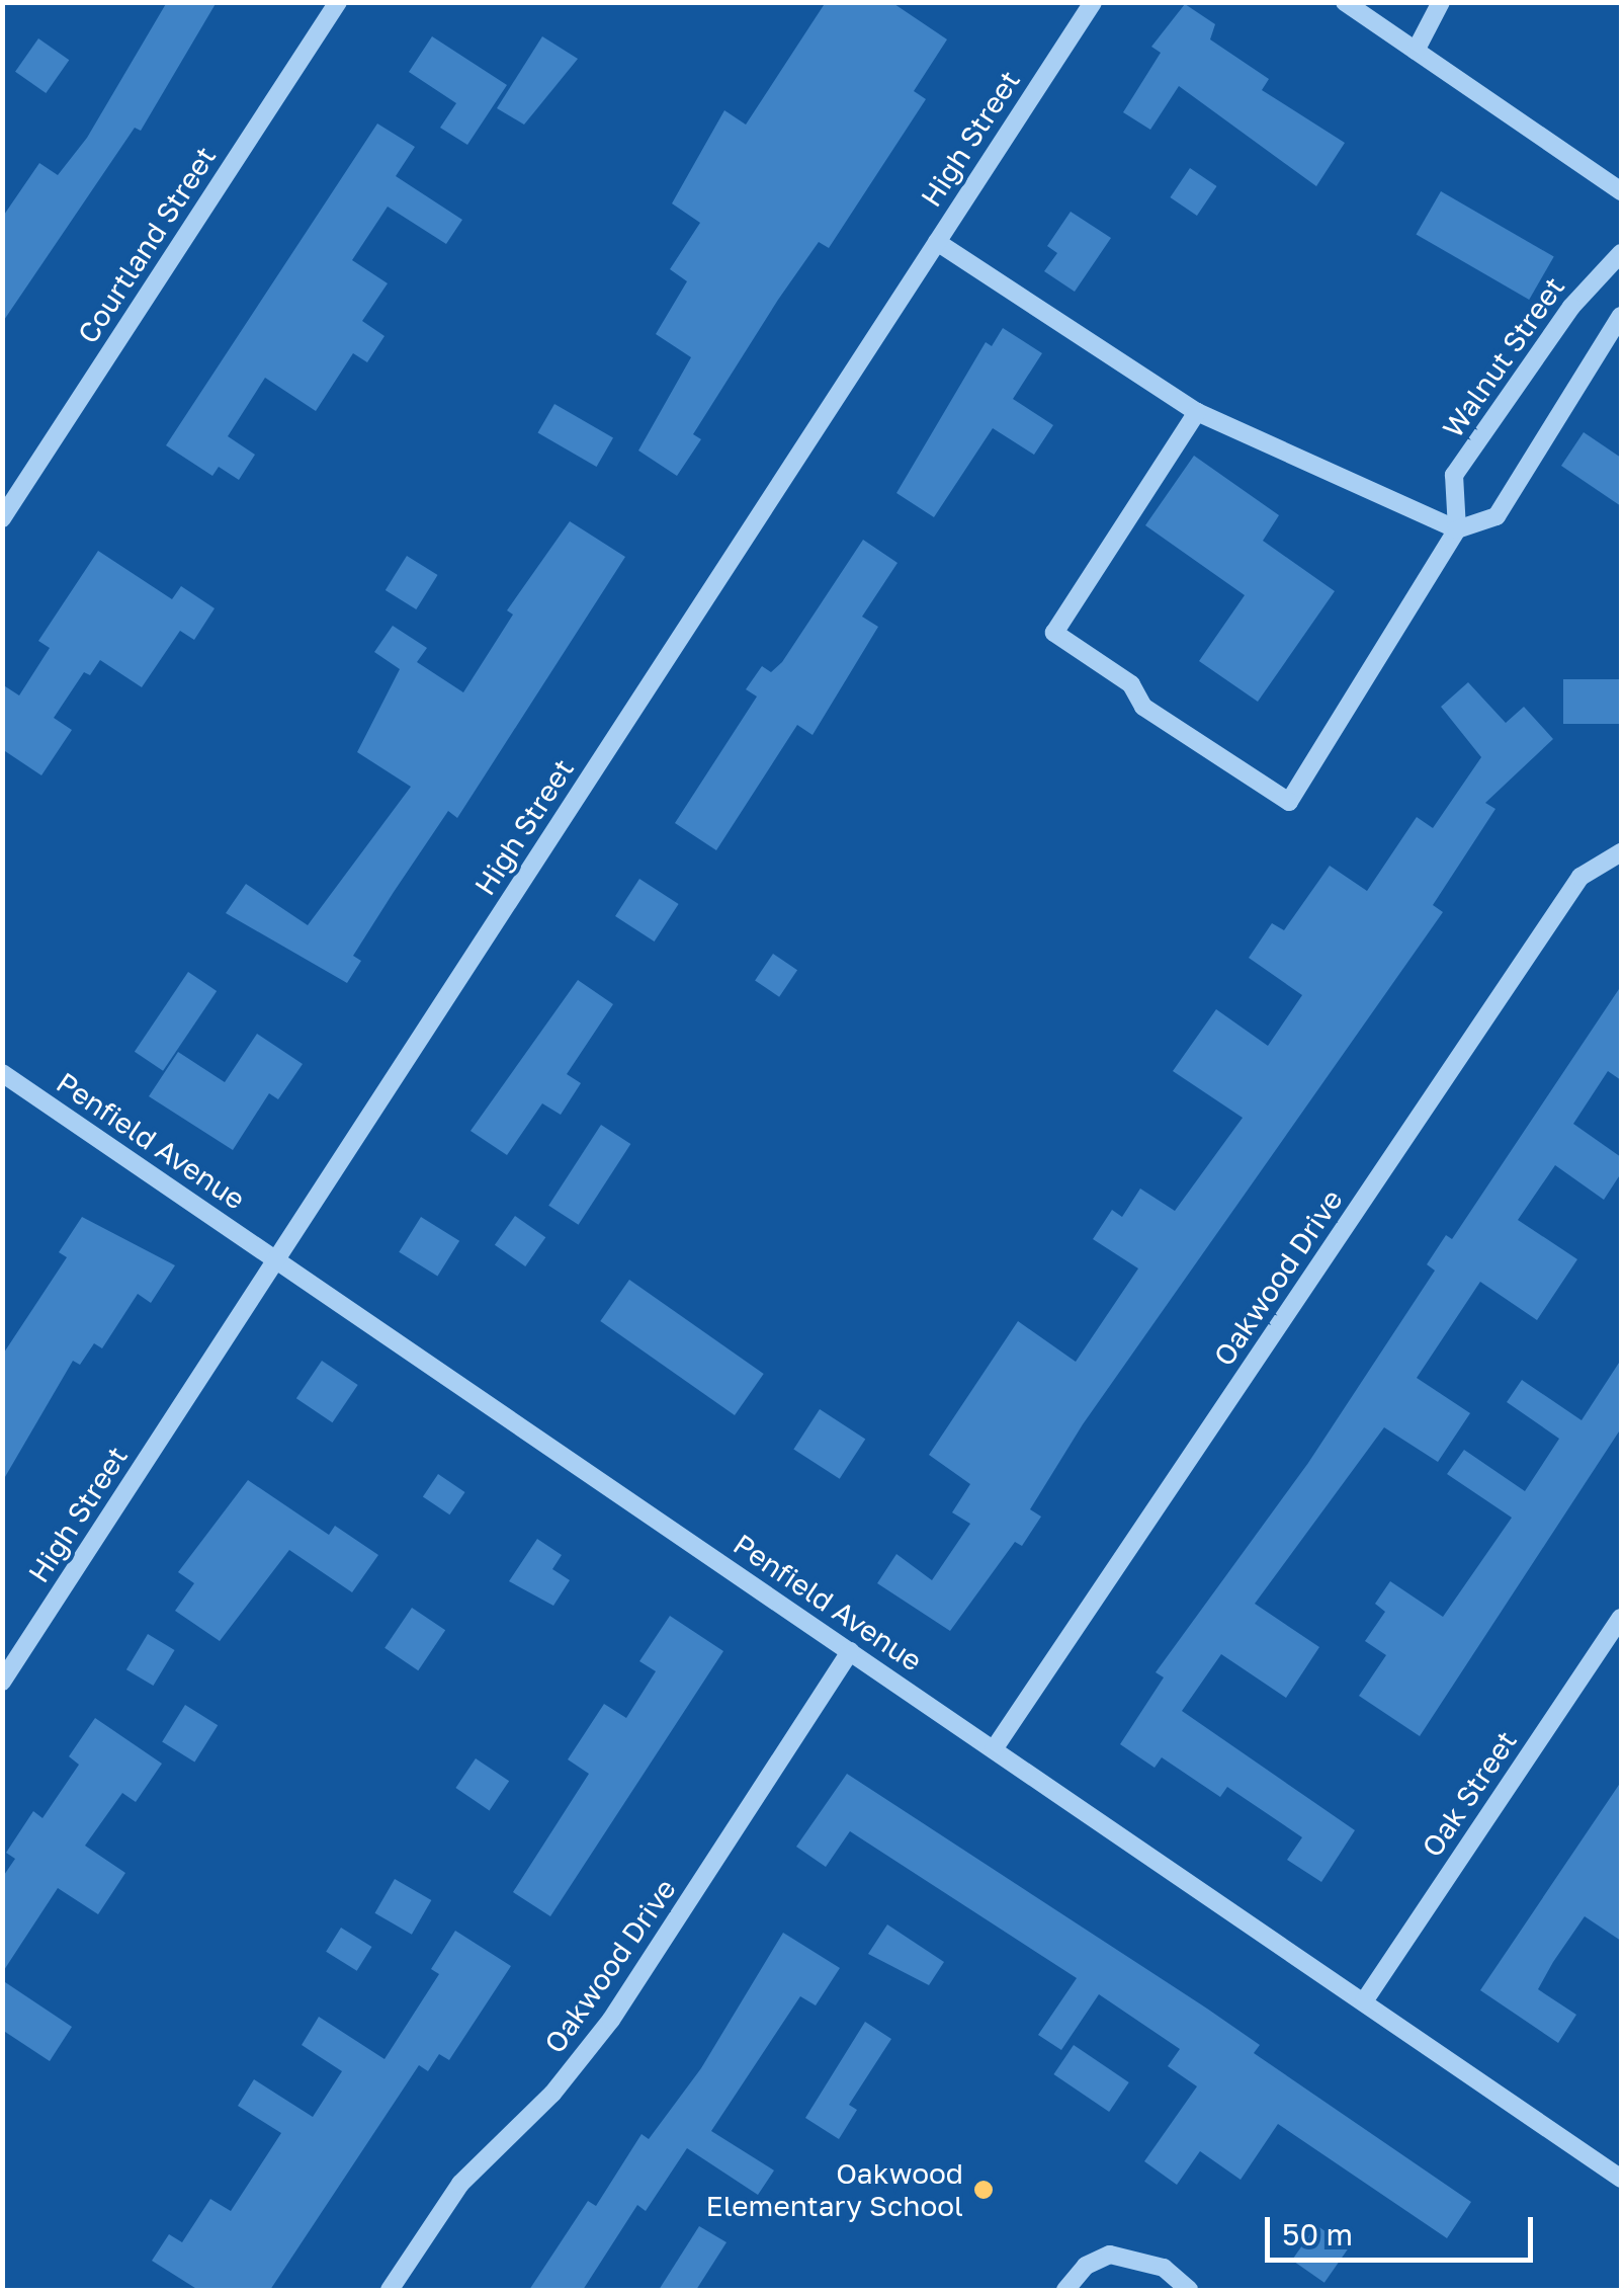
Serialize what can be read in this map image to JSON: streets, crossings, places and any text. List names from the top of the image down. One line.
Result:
{"streets":{"street":["High Street","Courtland Street","Walnut Street","Penfield Avenue","Oakwood Drive","Oak Street"]},"crossings":[["High Street","Penfield Avenue"],["Penfield Avenue","Oakwood Drive"],["Penfield Avenue","Oak Street"]],"places":["Oakwood Elementary School"],"scale_bar":"50 m"}
